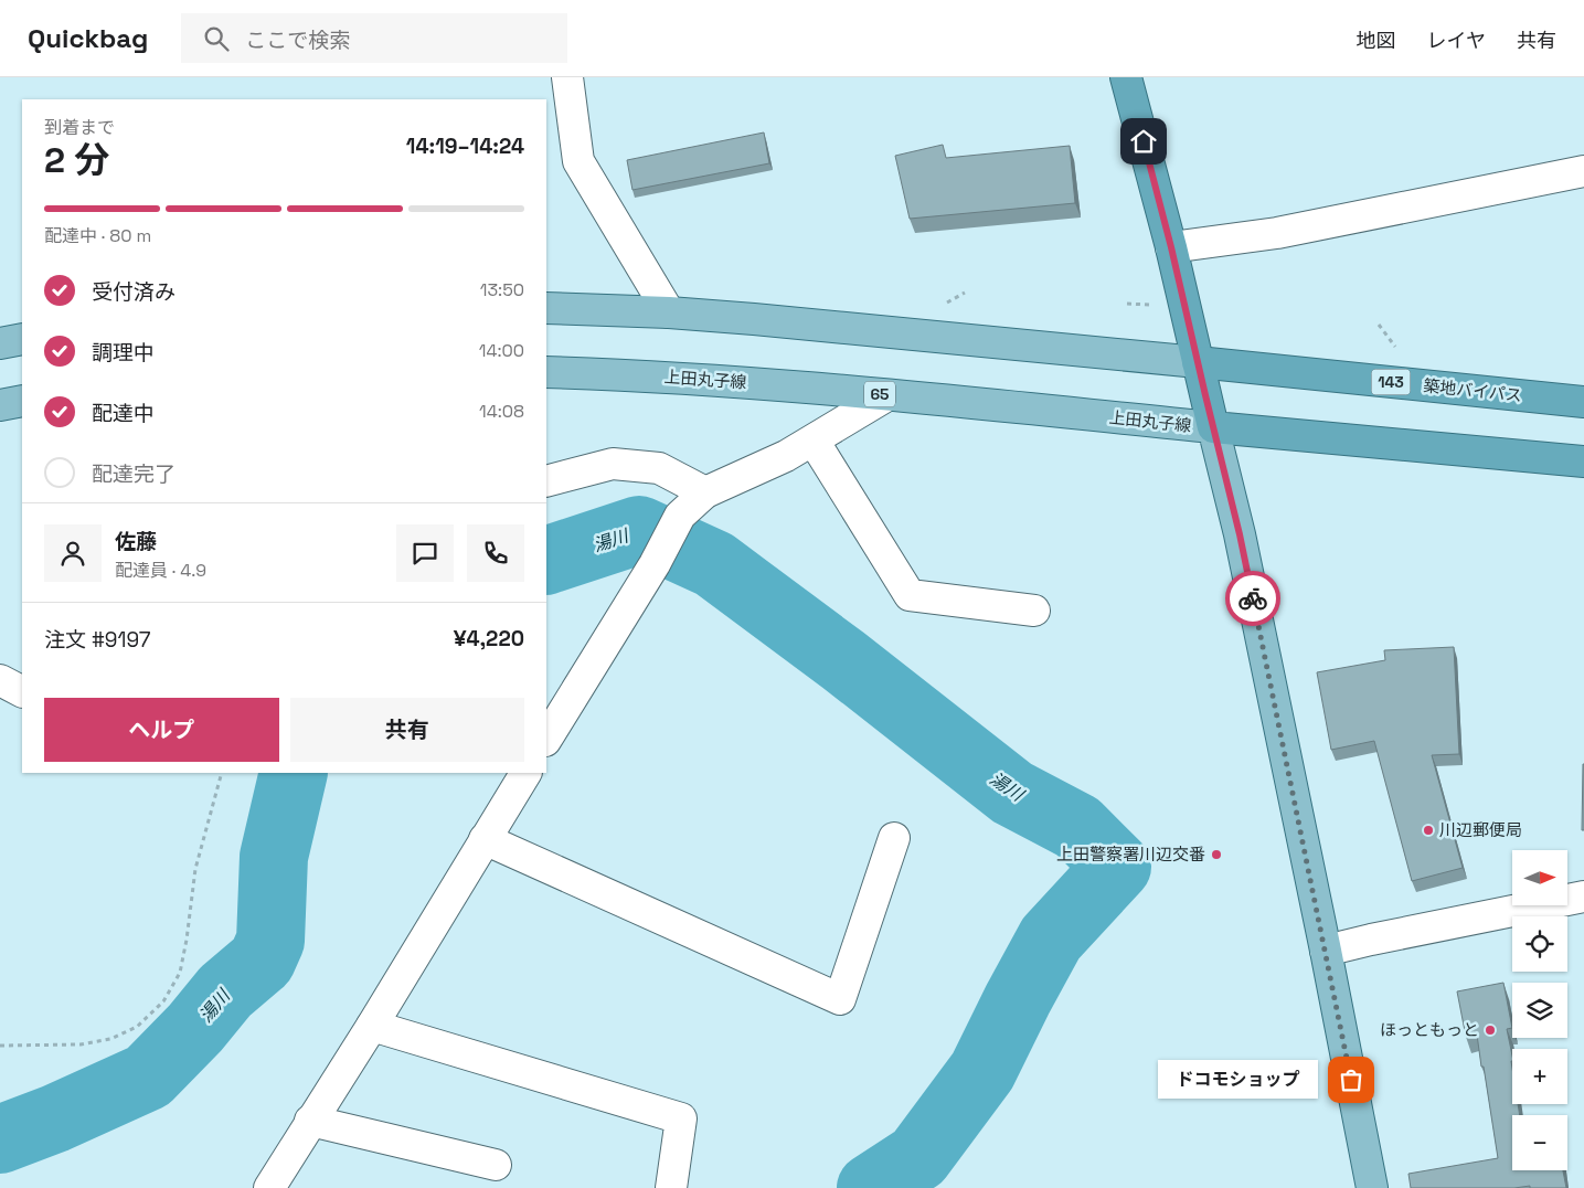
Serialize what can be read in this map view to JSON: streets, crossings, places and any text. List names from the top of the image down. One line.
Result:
{"streets":{"highway":["143","築地バイパス"],"main road":["上田丸子線","65"]},"water":["湯川"],"places":["川辺郵便局","上田警察署川辺交番","ほっともっと","ドコモショップ"],"north":"right","page":{"header":"Quickbag","search":"ここで検索","nav":["地図","レイヤ","共有"],"heading":["2 分","到着まで","14:19–14:24"],"panel":["佐藤","配達員 · 4.9","注文 #9197","¥4,220"],"bar":"配達中 · 80 m","list":[["受付済み","13:50"],["調理中","14:00"],["配達中","14:08"],"配達完了"],"buttons":["ヘルプ","共有"],"map_buttons":["+","−"],"bubble":"ドコモショップ"}}
